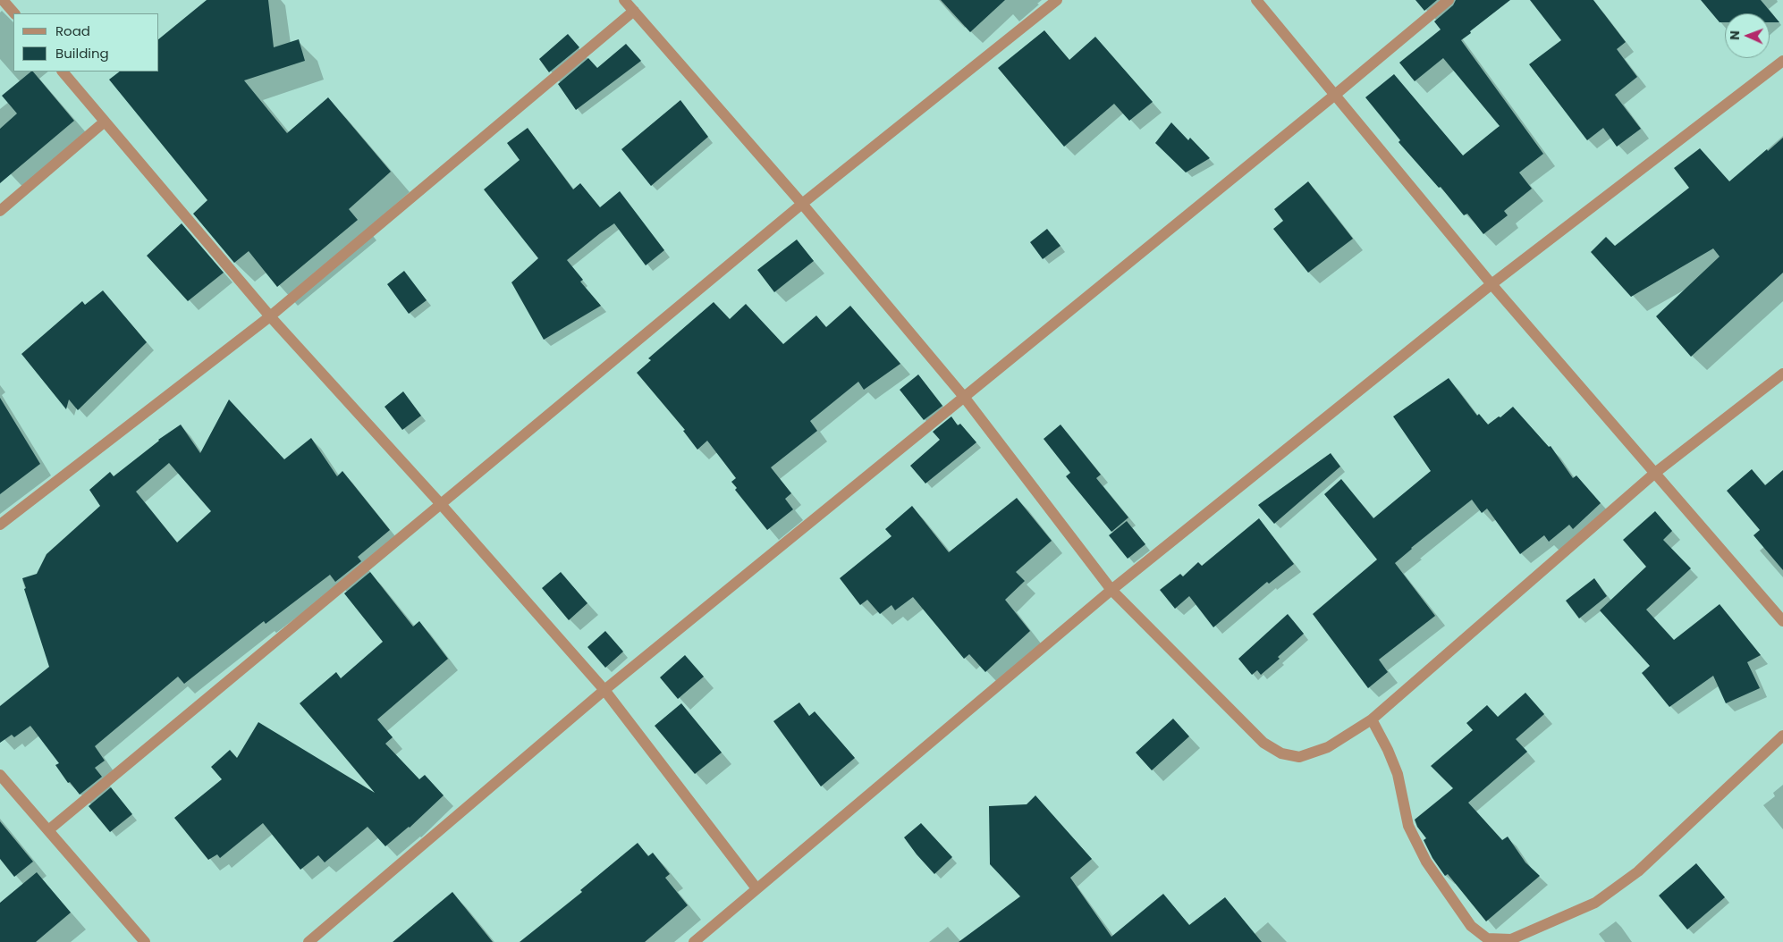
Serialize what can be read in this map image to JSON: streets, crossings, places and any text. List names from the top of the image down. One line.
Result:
{"legend":["Road","Building"],"north":"left"}
